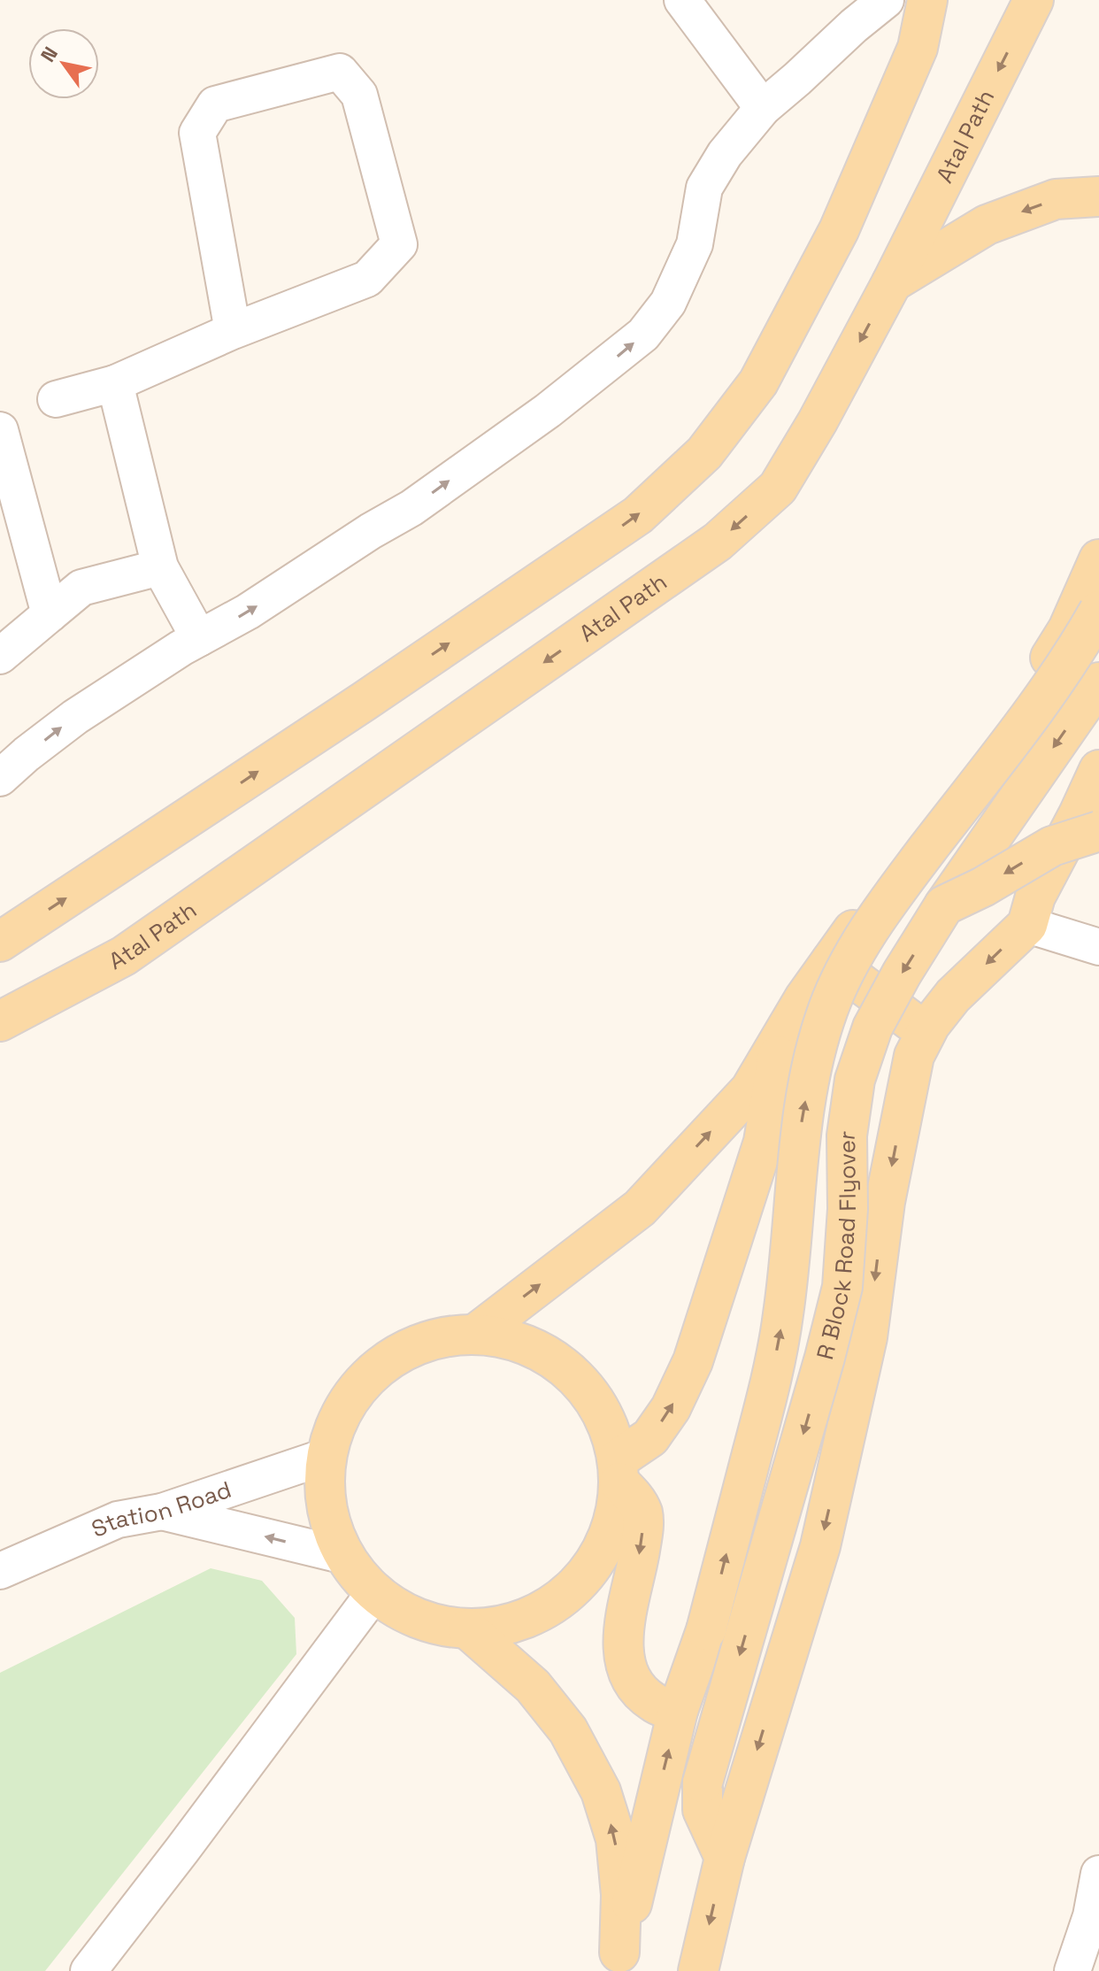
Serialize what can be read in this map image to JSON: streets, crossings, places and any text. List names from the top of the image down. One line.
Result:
{"streets":{"main road":["Atal Path","R Block Road Flyover"],"street":["Station Road"]},"north":"top left"}
